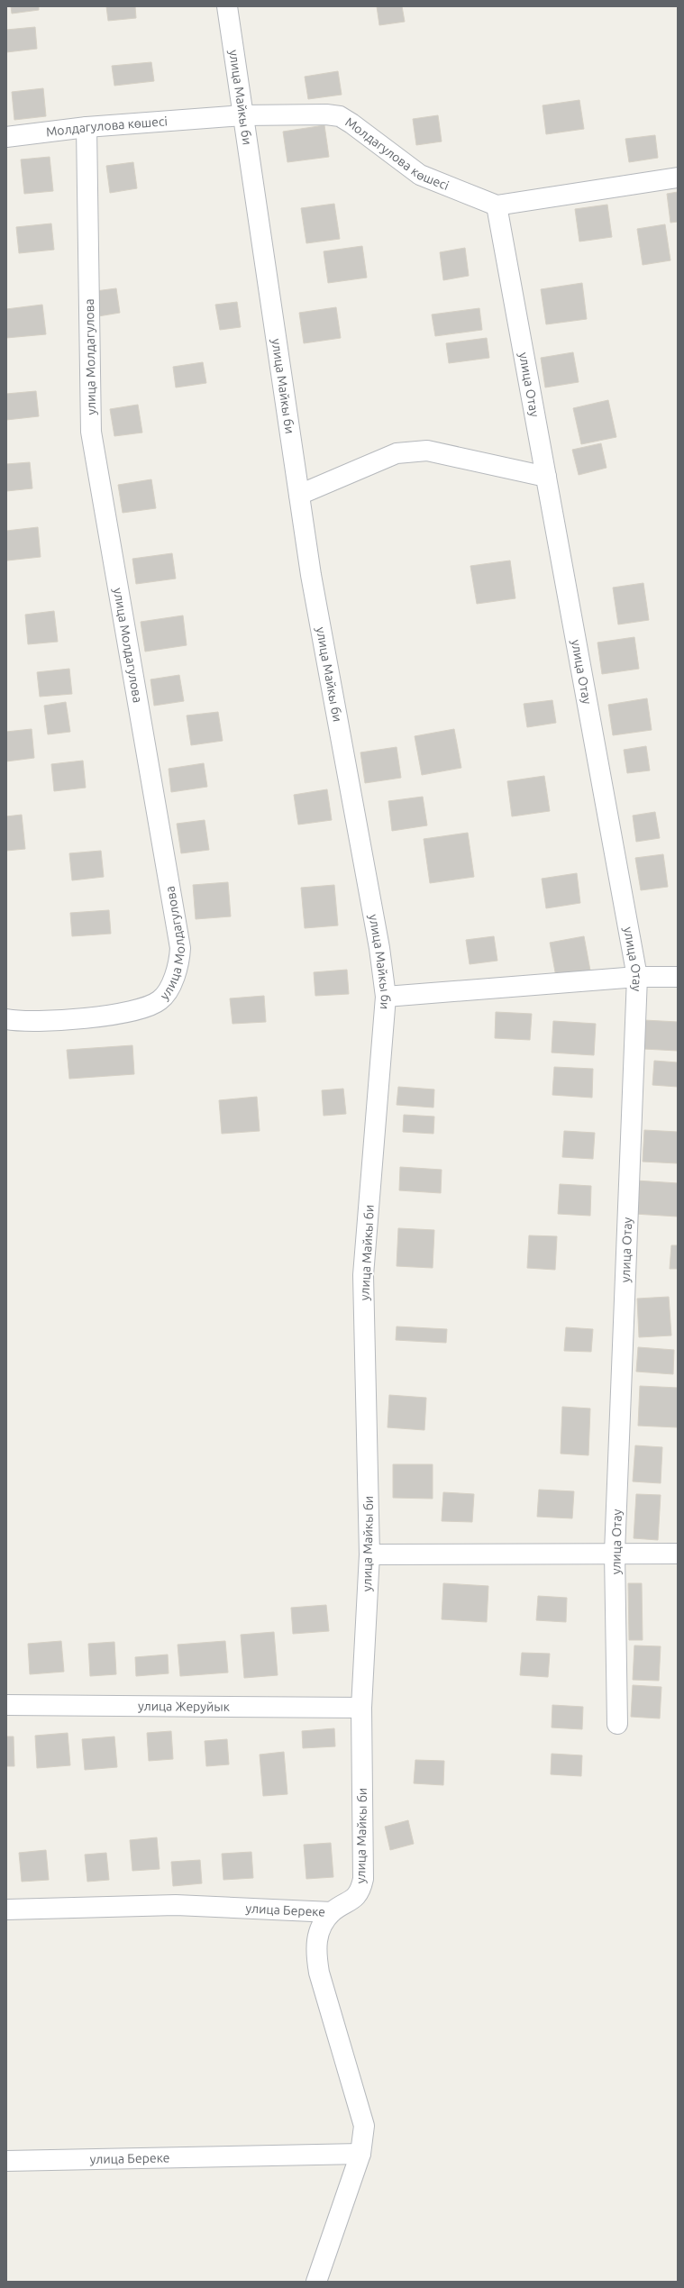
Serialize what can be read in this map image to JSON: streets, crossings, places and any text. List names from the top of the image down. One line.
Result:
{"streets":{"street":["улица Майкы би","Молдагулова көшесі","улица Молдагулова","улица Отау","улица Жеруйык","улица Береке"]},"crossings":[["улица Майкы би","Молдагулова көшесі"],["улица Майкы би","улица Жеруйык"],["улица Майкы би","улица Береке"],["Молдагулова көшесі","улица Молдагулова"],["Молдагулова көшесі","улица Отау"]]}
